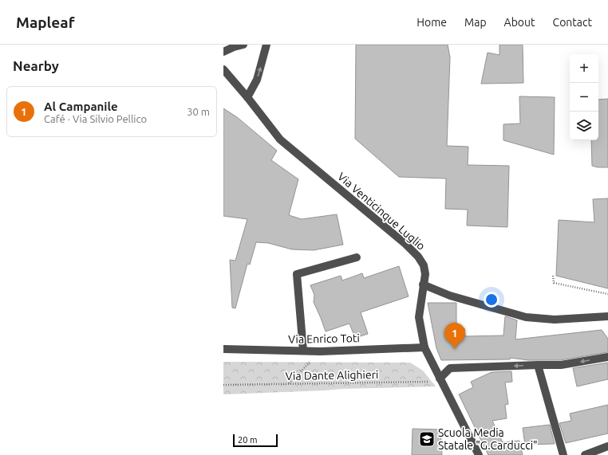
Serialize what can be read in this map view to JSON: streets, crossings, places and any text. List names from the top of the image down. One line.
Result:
{"streets":{"street":["Via Venticinque Luglio","Via Enrico Toti"],"path":["Via Dante Alighieri"]},"crossings":[["Via Venticinque Luglio","Via Enrico Toti"],["Via Venticinque Luglio","Via Dante Alighieri"]],"places":{"school or university":["Scuola Media Statale \"G.Carducci\""]},"scale_bar":"20 m","page":{"header":"Mapleaf","nav":["Home","Map","About","Contact"],"heading":"Nearby","map_buttons":["+","−"],"list":[{"mark":"1","name":"Al Campanile","note":"Café · Via Silvio Pellico","value":"30 m"}],"pins":"1","scale":"20 m"}}
